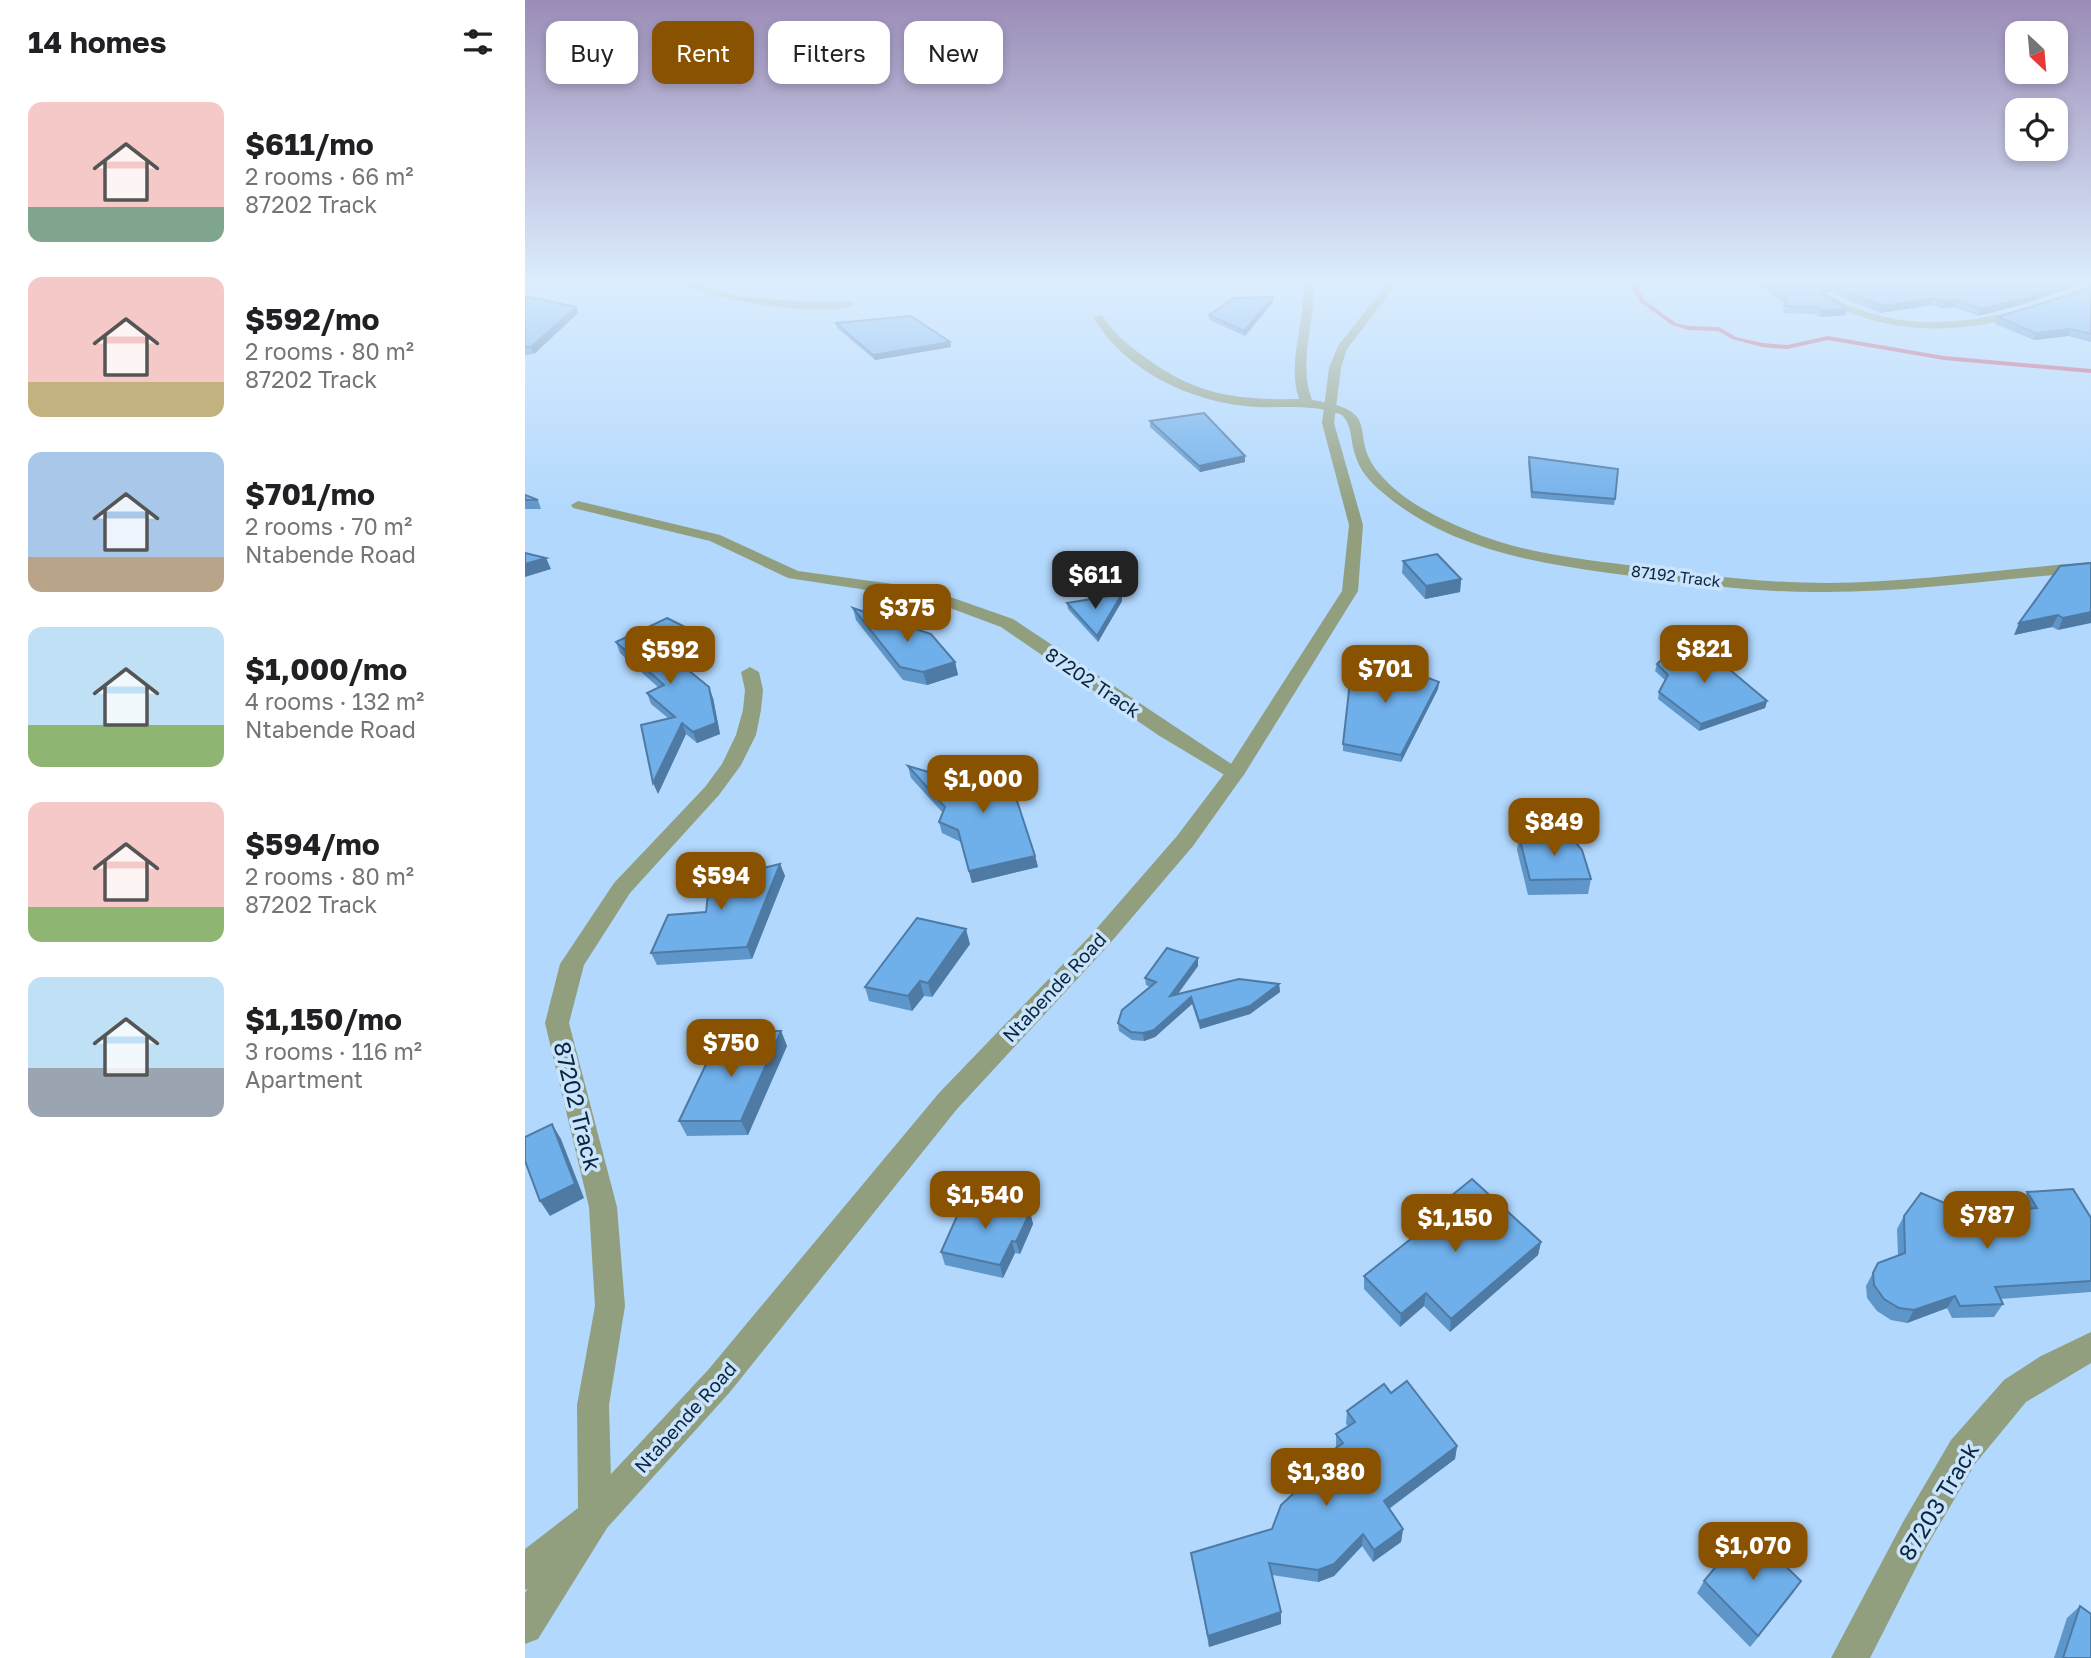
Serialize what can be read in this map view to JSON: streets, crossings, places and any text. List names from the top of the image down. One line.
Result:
{"streets":{"street":["87192 Track","87202 Track","Ntabende Road","87203 Track"]},"crossings":[["87192 Track","Ntabende Road"],["87202 Track","Ntabende Road"]],"north":"bottom right","page":{"heading":"14 homes","chip":["Buy","Rent","Filters","New"],"list":[{"name":"$611/mo","note":"2 rooms · 66 m² · 87202 Track"},{"name":"$592/mo","note":"2 rooms · 80 m² · 87202 Track"},{"name":"$701/mo","note":"2 rooms · 70 m² · Ntabende Road"},{"name":"$1,000/mo","note":"4 rooms · 132 m² · Ntabende Road"},{"name":"$594/mo","note":"2 rooms · 80 m² · 87202 Track"},{"name":"$1,150/mo","note":"3 rooms · 116 m² · Apartment"}],"price":["$611","$375","$821","$592","$701","$1,000","$849","$594","$750","$1,540","$787","$1,150","$1,380","$1,070"]}}
